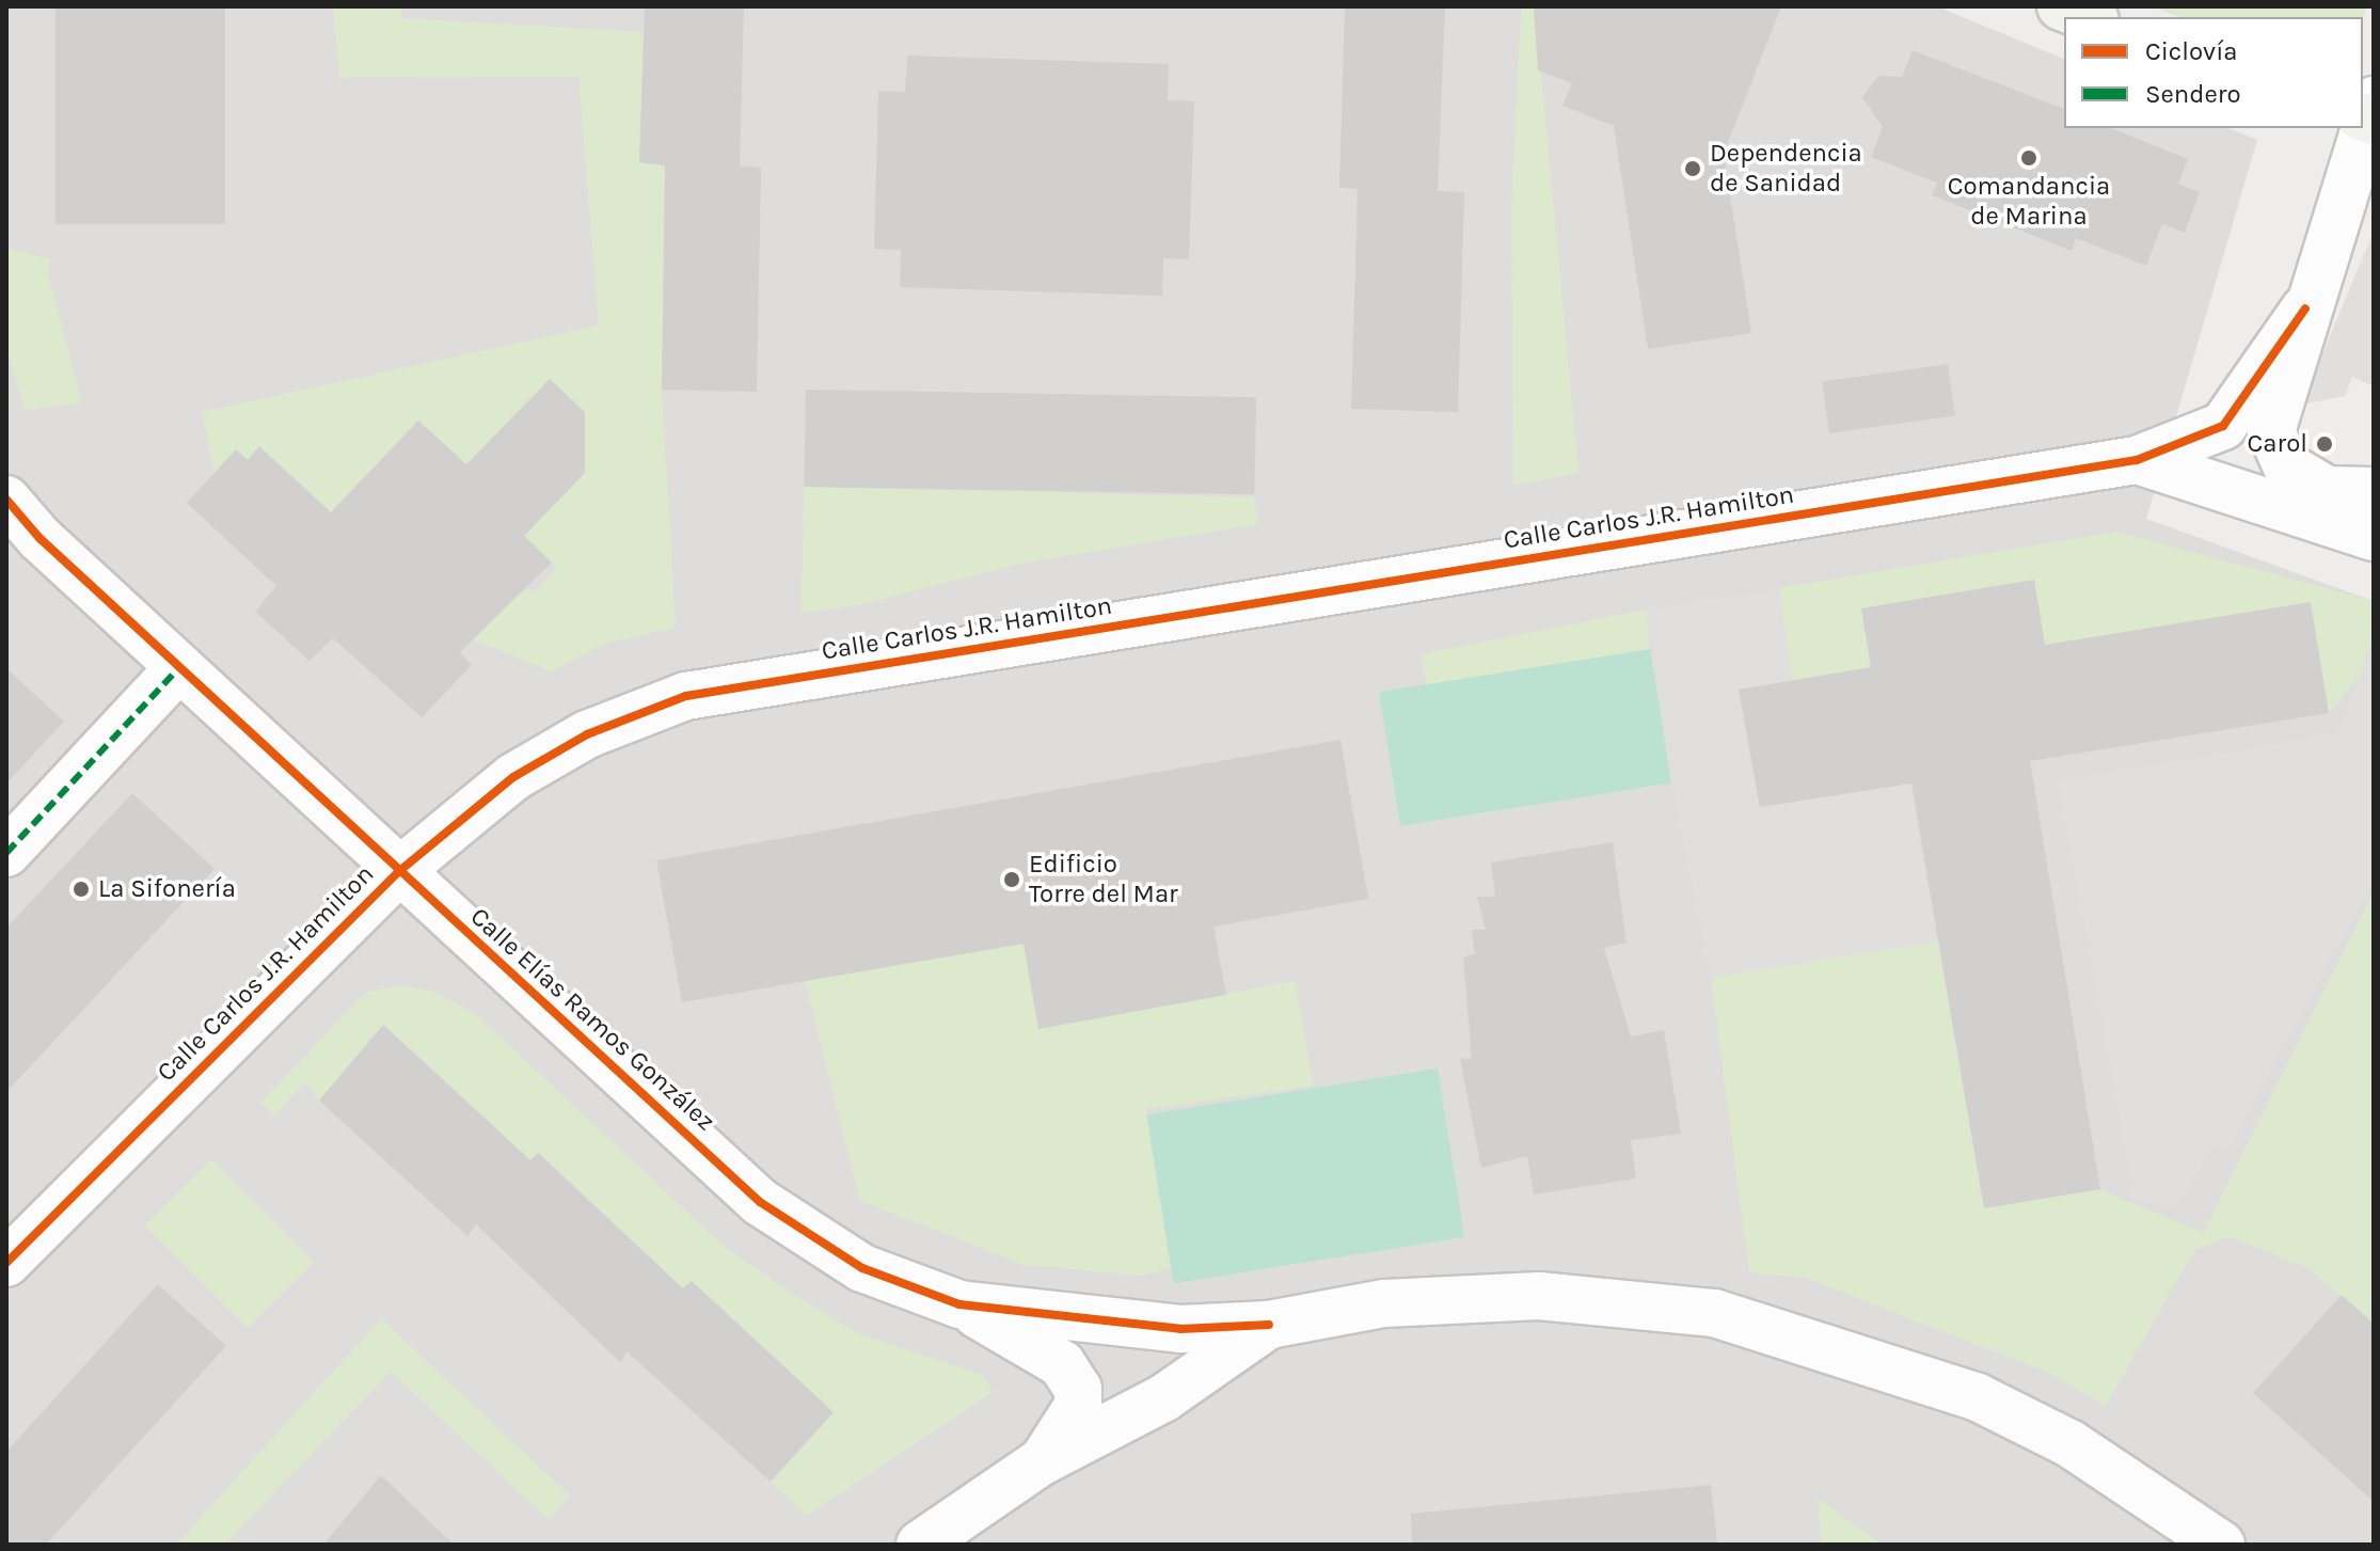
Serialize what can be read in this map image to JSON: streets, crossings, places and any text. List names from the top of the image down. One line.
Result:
{"streets":{"street":["Calle Carlos J.R. Hamilton","Calle Elías Ramos González"]},"crossings":[["Calle Carlos J.R. Hamilton","Calle Elías Ramos González"]],"places":["Comandancia de Marina","Dependencia de Sanidad","Carol","Edificio Torre del Mar","La Sifonería"],"legend":["Ciclovía","Sendero"]}
